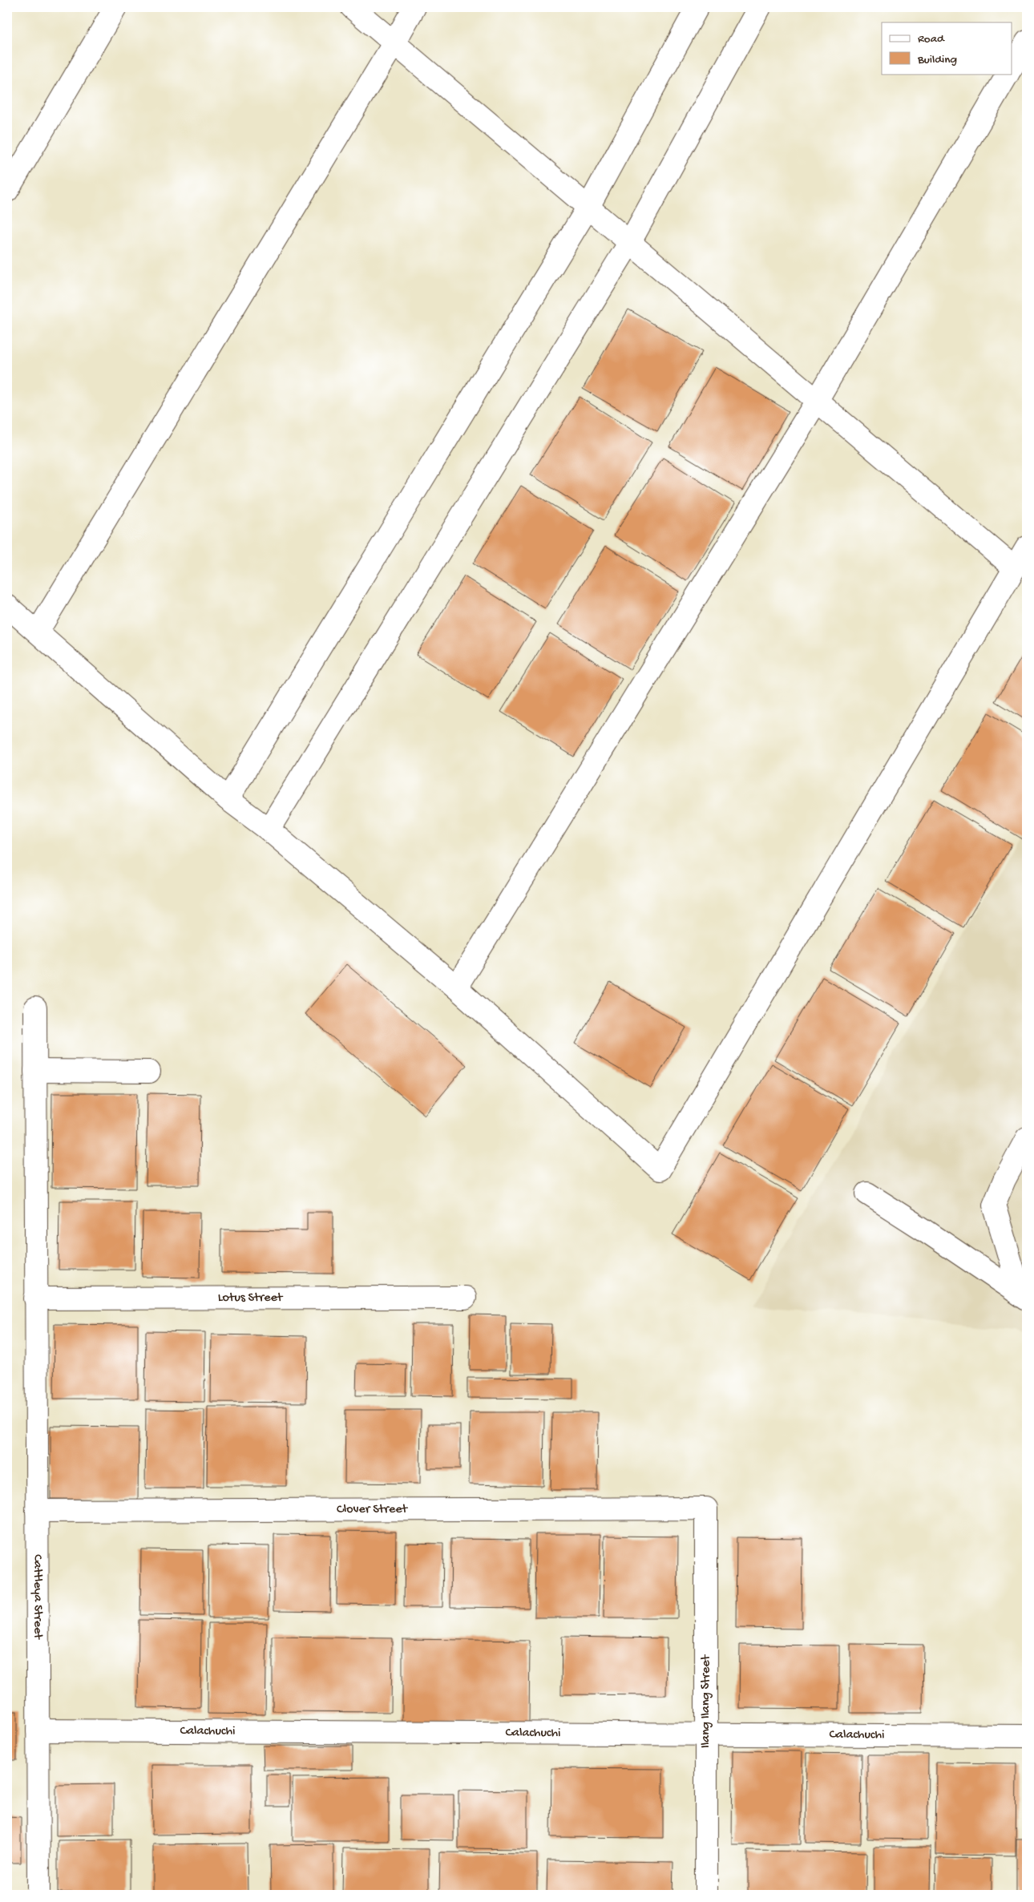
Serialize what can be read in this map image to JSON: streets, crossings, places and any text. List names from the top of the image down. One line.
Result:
{"streets":{"street":["Lotus Street","Clover Street","Cattleya Street","Ilang Ilang Street","Calachuchi"]},"crossings":[["Lotus Street","Cattleya Street"],["Clover Street","Cattleya Street"],["Clover Street","Ilang Ilang Street"],["Cattleya Street","Calachuchi"],["Ilang Ilang Street","Calachuchi"]],"legend":["Road","Building"]}
